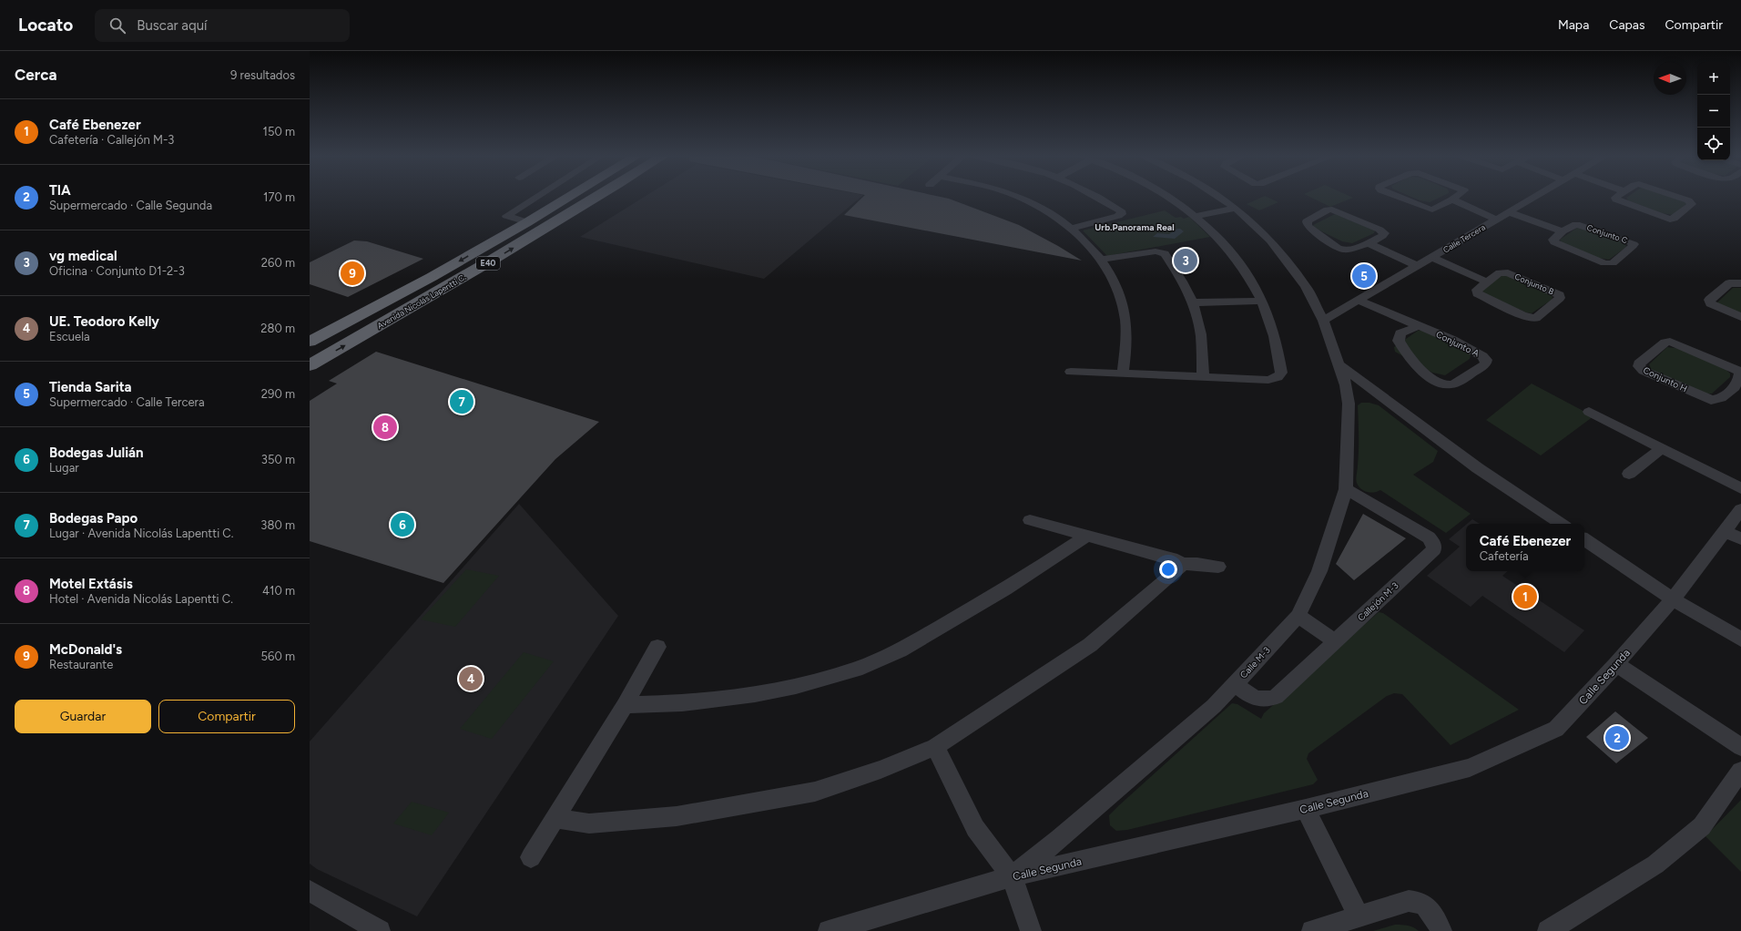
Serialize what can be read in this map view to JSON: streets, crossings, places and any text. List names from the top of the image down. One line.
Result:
{"streets":{"highway":["E40","Avenida Nicolás Lapentti C."],"street":["Conjunto C","Calle Tercera","Conjunto B","Conjunto A","Conjunto H","Callejón M-3","Calle M-3","Calle Segunda"]},"crossings":[["Calle Tercera","Conjunto A"],["Calle Tercera","Calle M-3"],["Callejón M-3","Calle M-3"],["Calle M-3","Calle Segunda"]],"districts":["Urb.Panorama Real"],"north":"left","page":{"header":"Locato","search":"Buscar aquí","nav":["Mapa","Capas","Compartir"],"heading":["Cerca","9 resultados"],"map_buttons":["+","−"],"list":[{"mark":"1","name":"Café Ebenezer","note":"Cafetería · Callejón M-3","value":"150 m"},{"mark":"2","name":"TIA","note":"Supermercado · Calle Segunda","value":"170 m"},{"mark":"3","name":"vg medical","note":"Oficina · Conjunto D1-2-3","value":"260 m"},{"mark":"4","name":"UE. Teodoro Kelly","note":"Escuela","value":"280 m"},{"mark":"5","name":"Tienda Sarita","note":"Supermercado · Calle Tercera","value":"290 m"},{"mark":"6","name":"Bodegas Julián","note":"Lugar","value":"350 m"},{"mark":"7","name":"Bodegas Papo","note":"Lugar · Avenida Nicolás Lapentti C.","value":"380 m"},{"mark":"8","name":"Motel Extásis","note":"Hotel · Avenida Nicolás Lapentti C.","value":"410 m"},{"mark":"9","name":"McDonald's","note":"Restaurante","value":"560 m"}],"pins":["3","9","5","7","8","6","1","4","2"],"popup":["Café Ebenezer","Cafetería"],"buttons":["Guardar","Compartir"]}}
